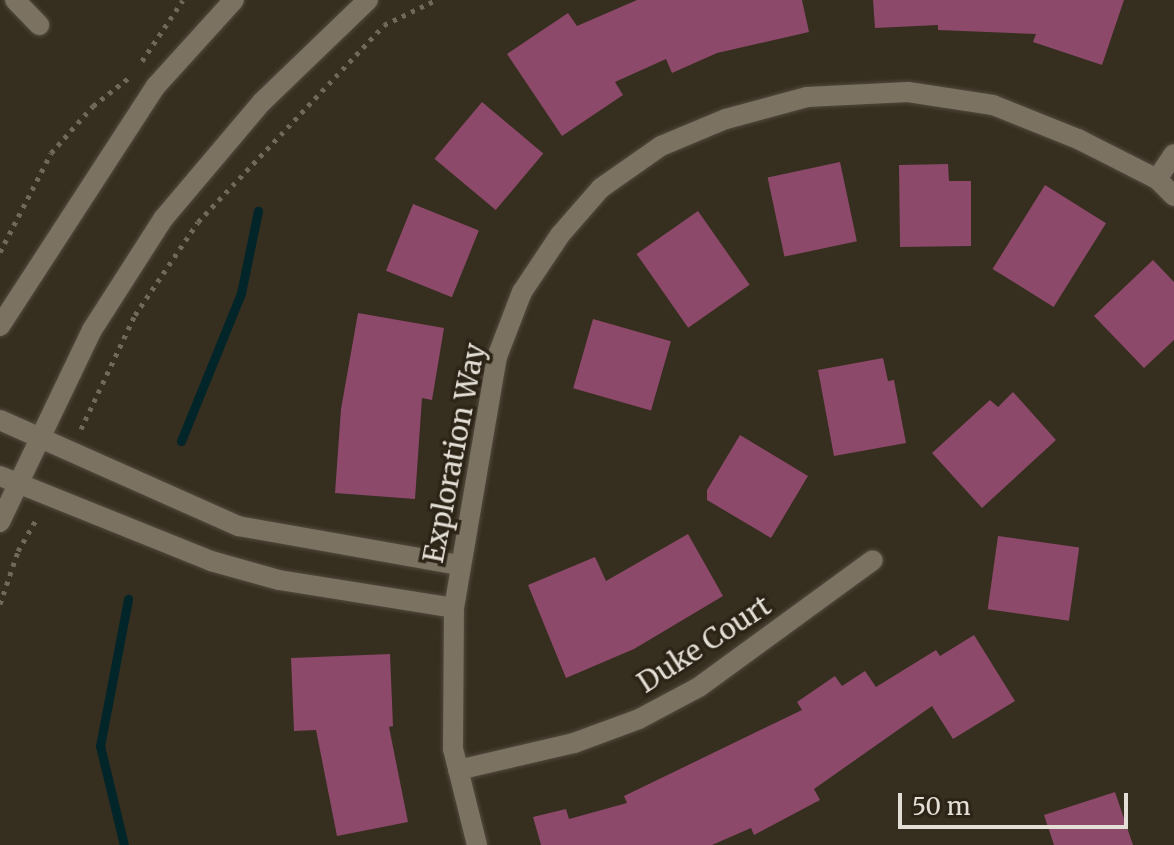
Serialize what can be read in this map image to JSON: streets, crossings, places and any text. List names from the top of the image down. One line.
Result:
{"streets":{"street":["Exploration Way","Duke Court"]},"crossings":[["Exploration Way","Duke Court"]],"scale_bar":"50 m"}
